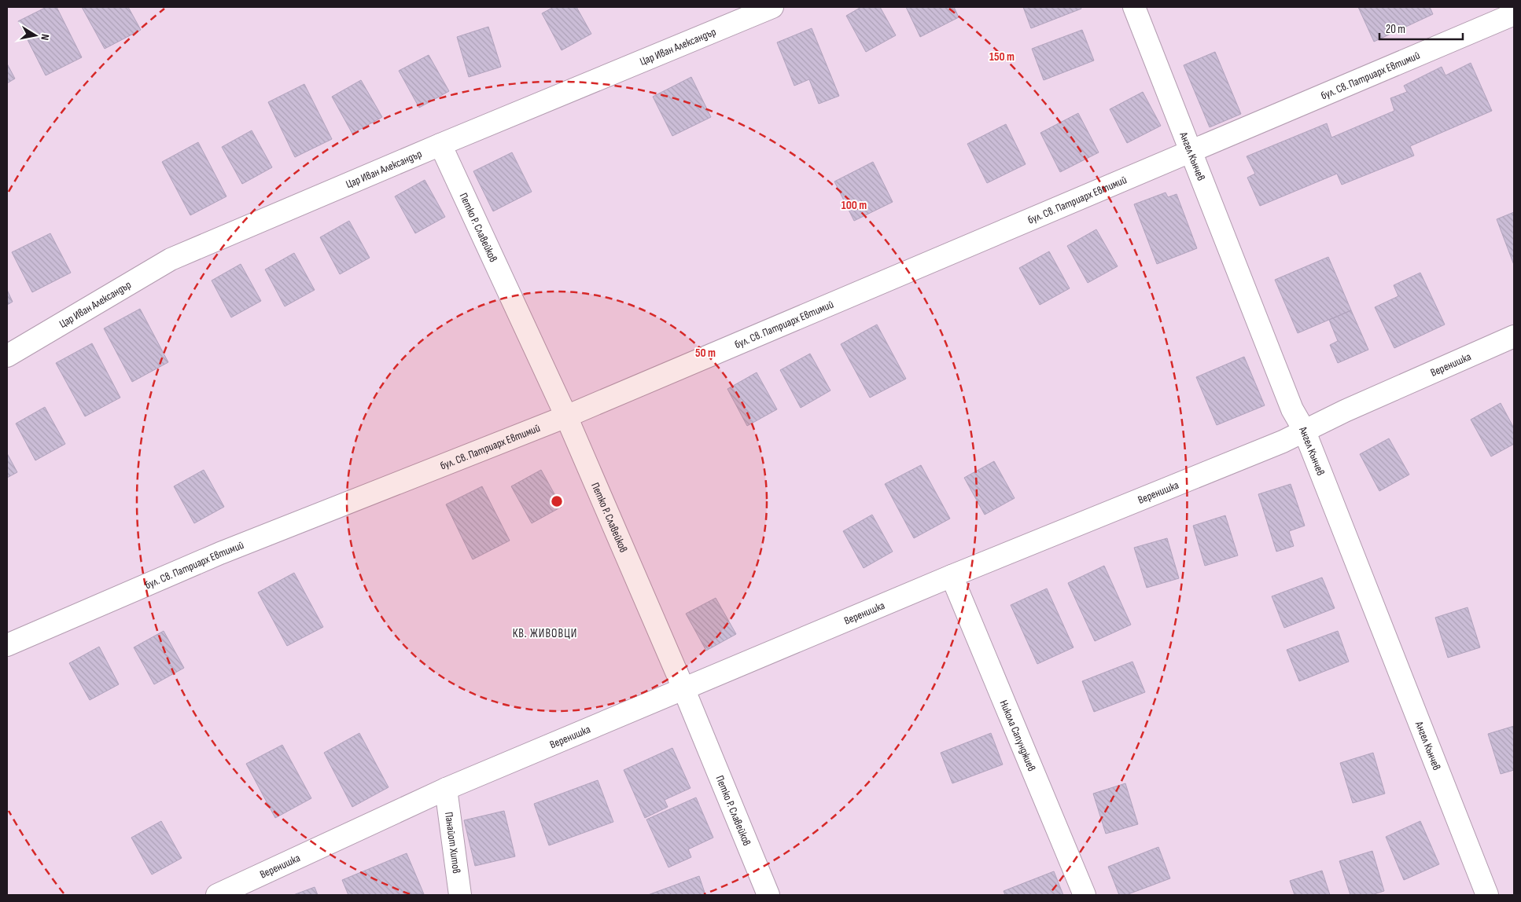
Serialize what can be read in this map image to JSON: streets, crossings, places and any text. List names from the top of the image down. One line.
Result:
{"streets":{"street":["Цар Иван Александър","бул. Св. Патриарх Евтимий","Ангел Кънчев","Петко Р. Славейков","Веренишка","Никола Сапунджиев","Панайот Хитов"]},"crossings":[["Цар Иван Александър","Петко Р. Славейков"],["бул. Св. Патриарх Евтимий","Ангел Кънчев"],["бул. Св. Патриарх Евтимий","Петко Р. Славейков"],["Ангел Кънчев","Веренишка"],["Петко Р. Славейков","Веренишка"],["Веренишка","Никола Сапунджиев"],["Веренишка","Панайот Хитов"]],"districts":["КВ. ЖИВОВЦИ"],"scale_bar":"20 m","north":"right","rings":["150 m","100 m","50 m"]}
